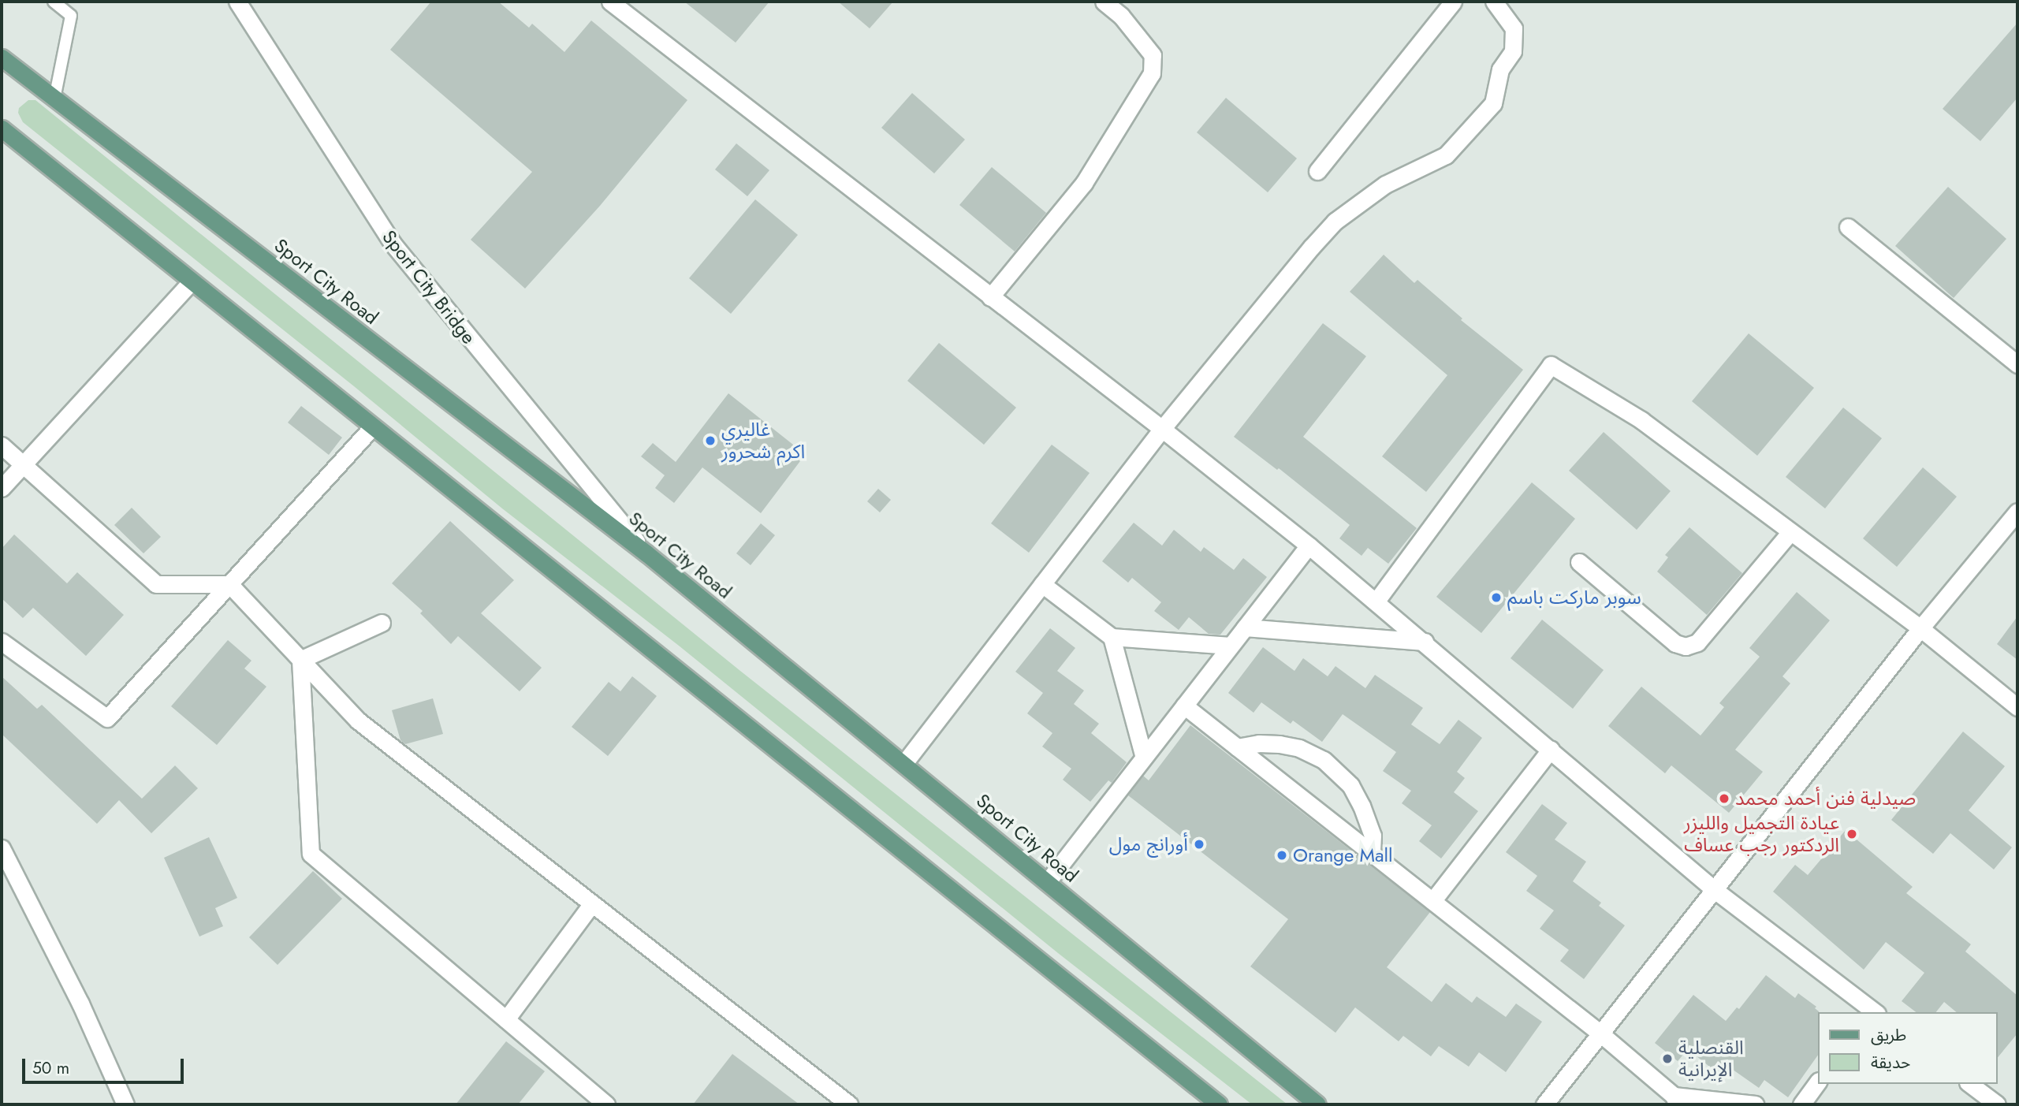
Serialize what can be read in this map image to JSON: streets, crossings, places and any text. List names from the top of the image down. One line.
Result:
{"streets":{"main road":["Sport City Road"],"street":["Sport City Bridge"]},"crossings":[["Sport City Road","Sport City Bridge"]],"places":["غاليري اكرم شحرور","سوبر ماركت باسم","صيدلية فنن أحمد محمد","عيادة التجميل والليزر الردكتور رجب عساف","أورانج مول","Orange Mall","القنصلية الإيرانية"],"legend":["طريق","حديقة"],"scale_bar":"50 m"}
